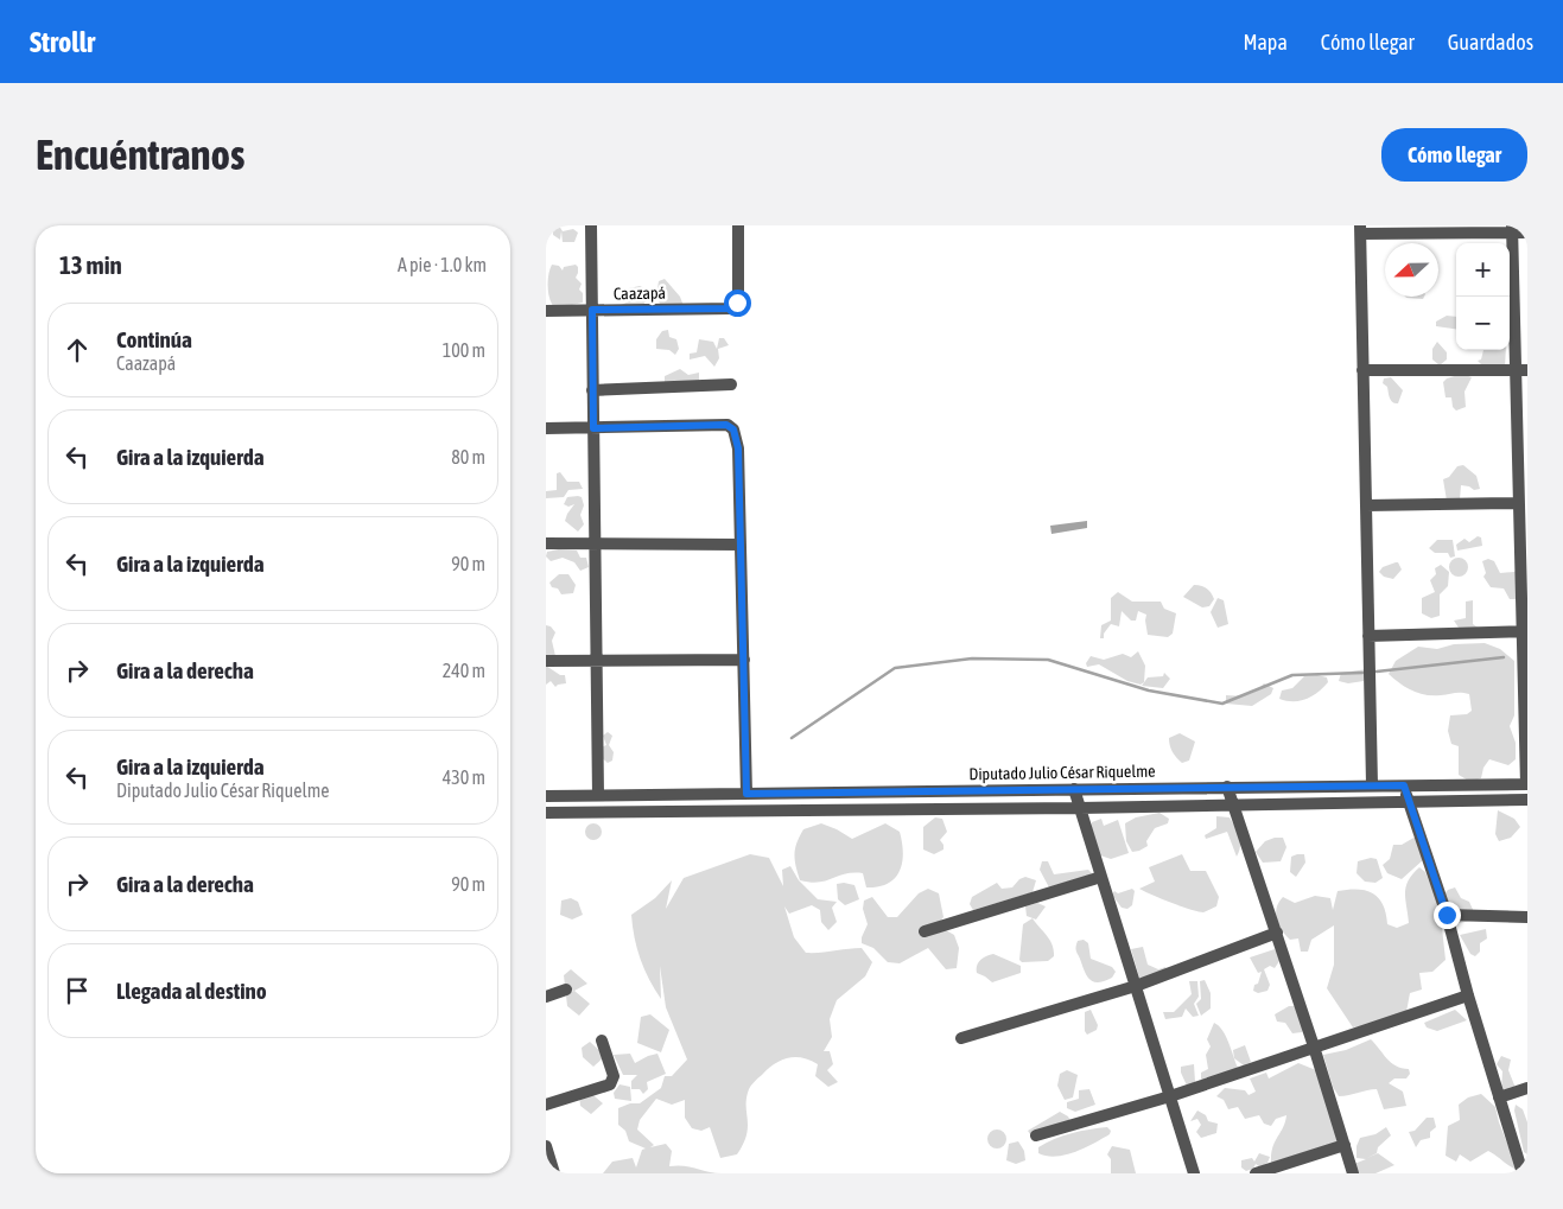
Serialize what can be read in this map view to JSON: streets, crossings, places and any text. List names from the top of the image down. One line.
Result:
{"streets":{"street":["Caazapá","Diputado Julio César Riquelme"]},"north":"left","page":{"header":"Strollr","nav":["Mapa","Cómo llegar","Guardados"],"buttons":"Cómo llegar","title":"Encuéntranos","heading":["13 min","A pie · 1.0 km"],"map_buttons":["+","−"],"list":[["Continúa","Caazapá","100 m"],["Gira a la izquierda","80 m"],["Gira a la izquierda","90 m"],["Gira a la derecha","240 m"],["Gira a la izquierda","Diputado Julio César Riquelme","430 m"],["Gira a la derecha","90 m"],"Llegada al destino"]}}
